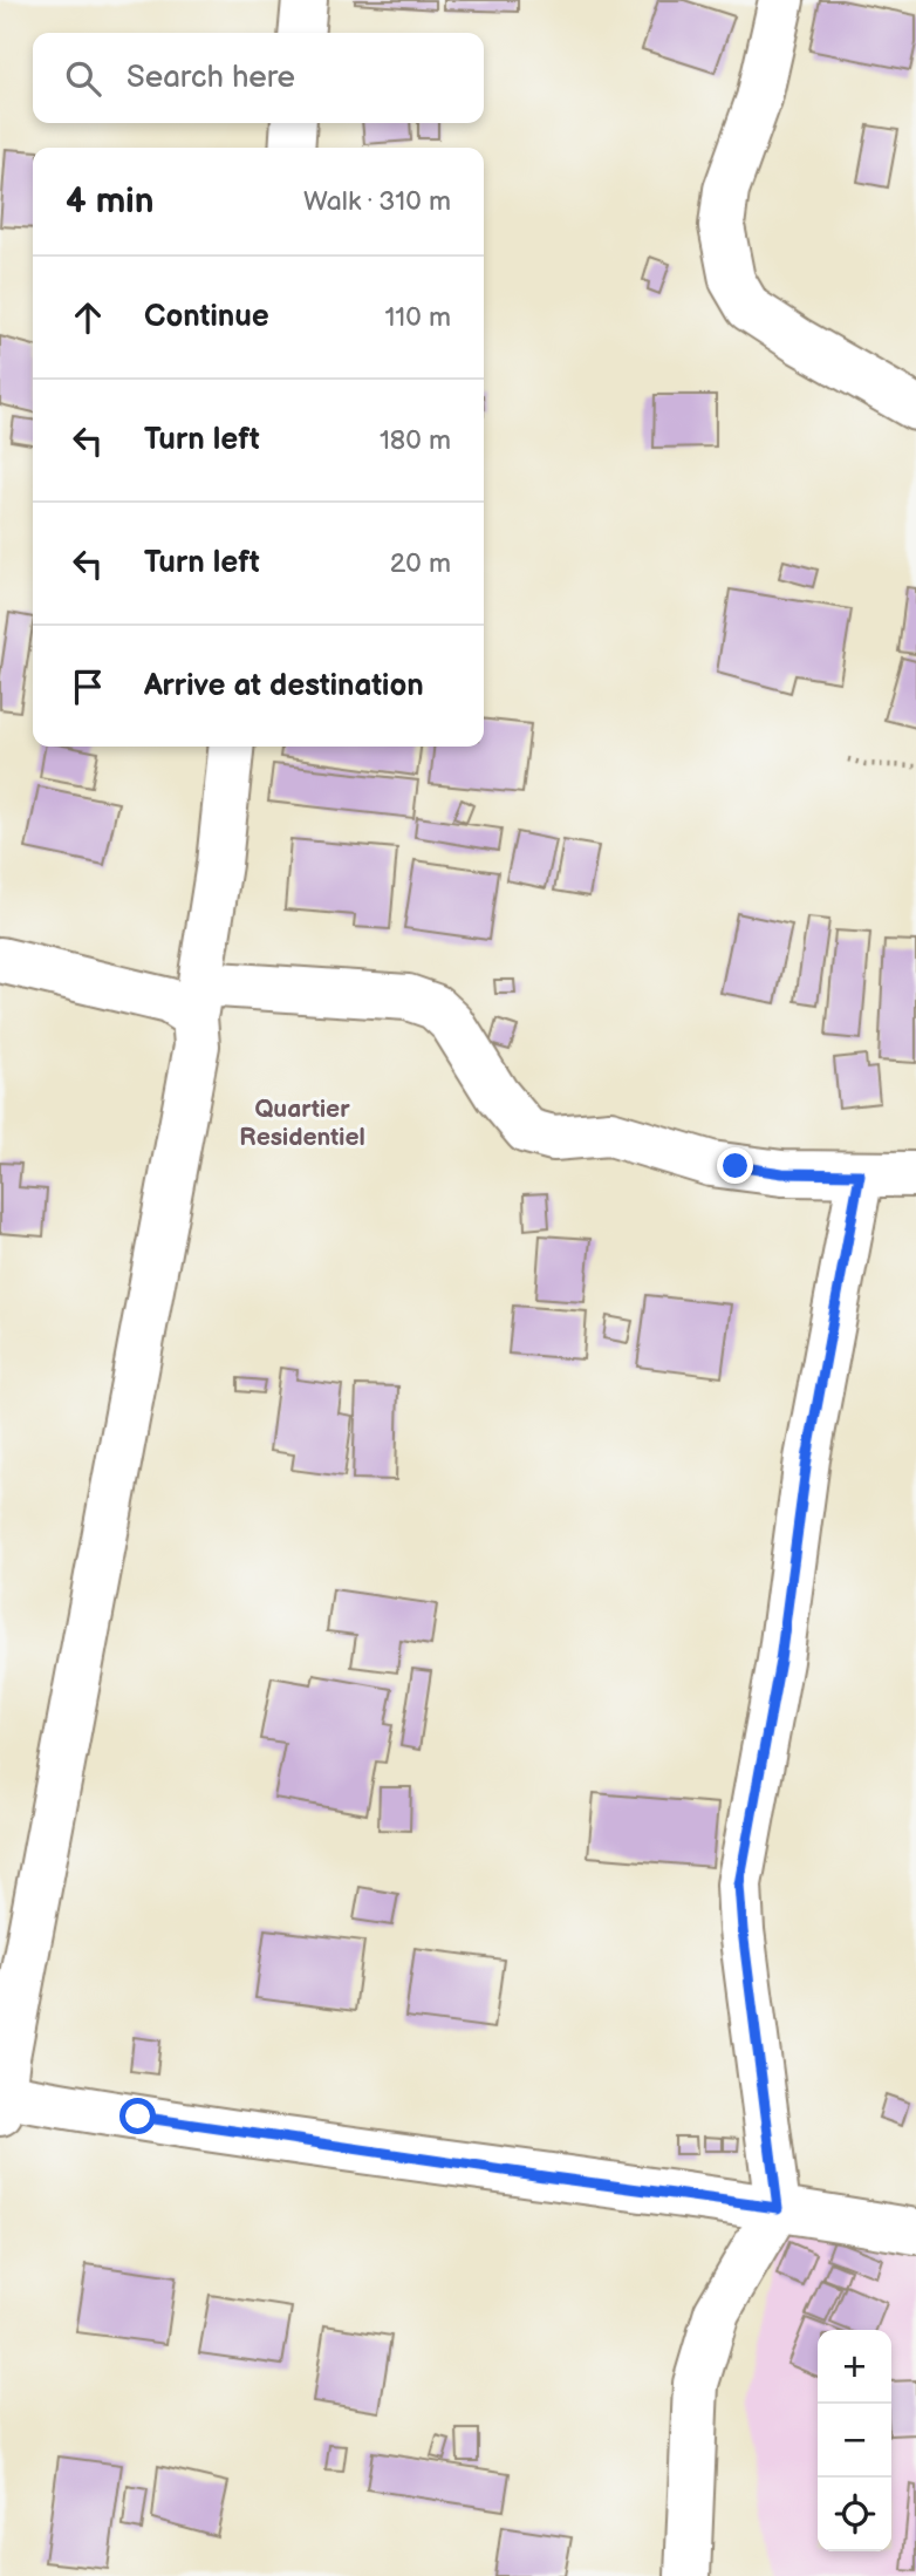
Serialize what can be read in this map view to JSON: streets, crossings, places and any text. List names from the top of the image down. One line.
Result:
{"districts":["Quartier Residentiel"],"page":{"search":"Search here","heading":["4 min","Walk · 310 m"],"list":[["Continue","110 m"],["Turn left","180 m"],["Turn left","20 m"],"Arrive at destination"],"map_buttons":["+","−"]}}
